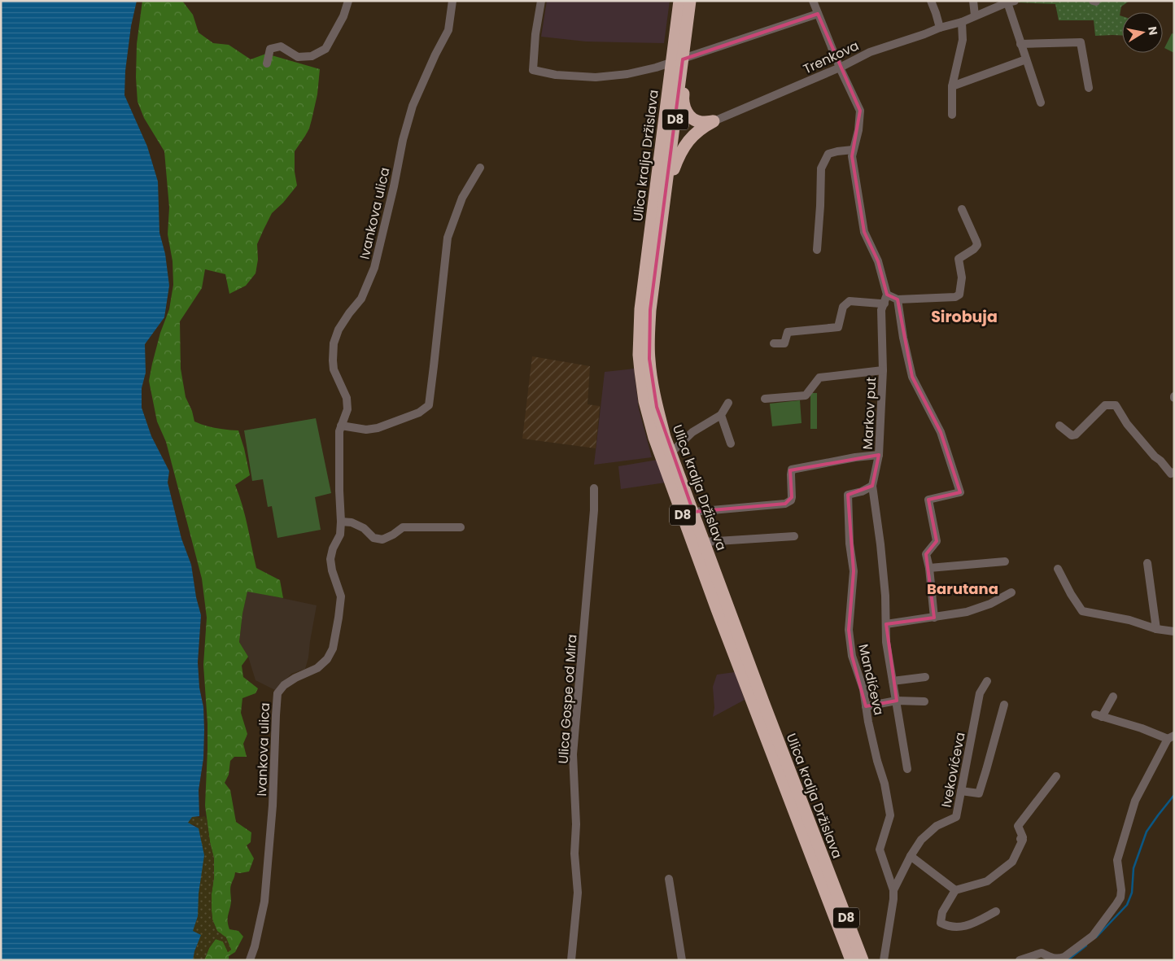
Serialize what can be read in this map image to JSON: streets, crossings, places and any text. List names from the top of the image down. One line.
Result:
{"streets":{"highway":["D8","Ulica kralja Držislava"],"street":["Trenkova","Ivankova ulica","Markov put","Mandićeva","Ulica Gospe od Mira","Ivekovićeva"]},"crossings":[["Markov put","Mandićeva"],["Mandićeva","Ivekovićeva"]],"districts":["Sirobuja","Barutana"],"north":"right"}
